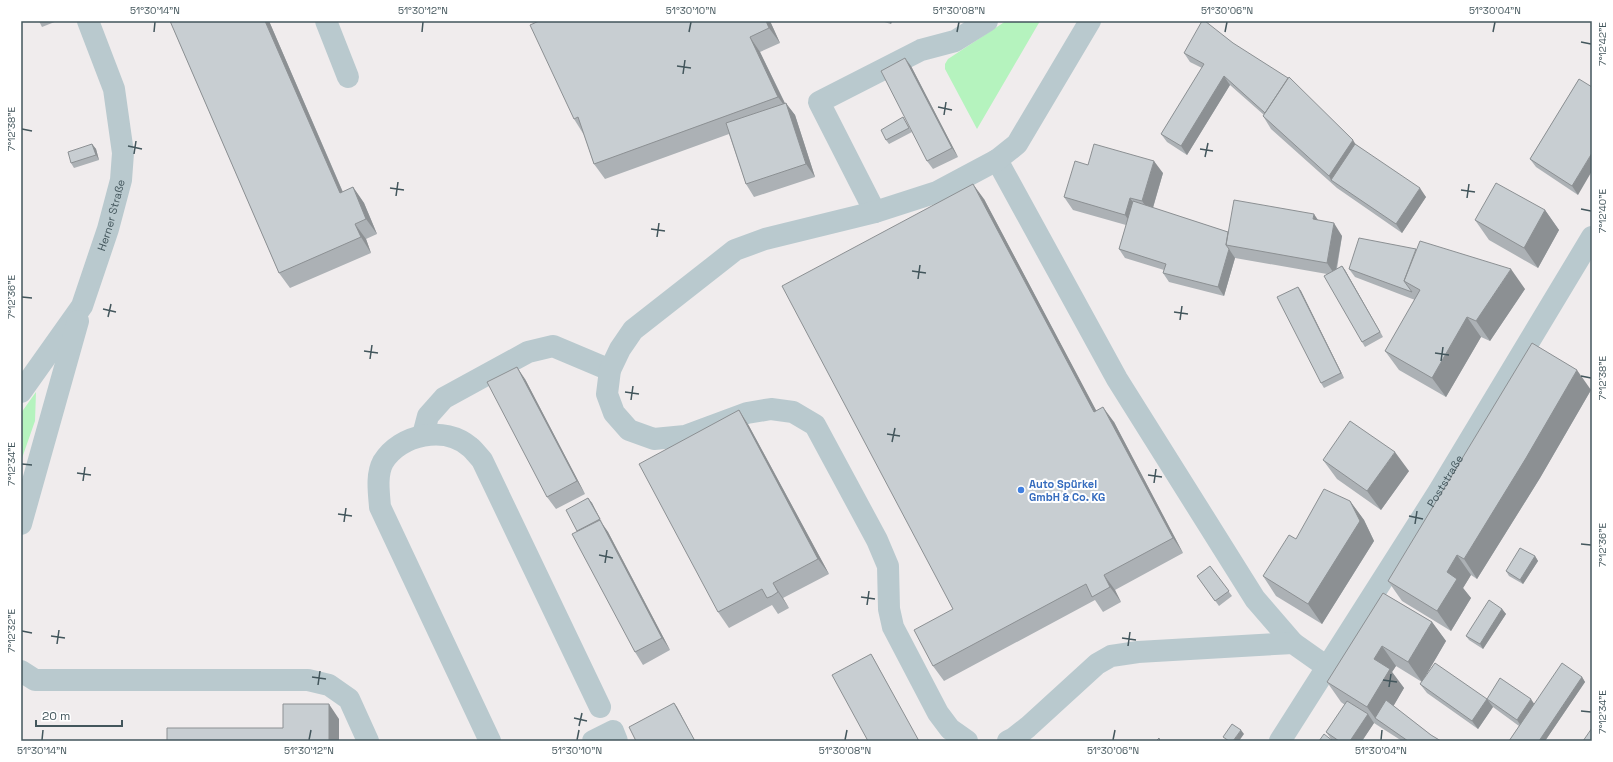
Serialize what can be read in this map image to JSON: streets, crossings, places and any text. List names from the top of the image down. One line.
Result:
{"streets":{"street":["Herner Straße","Poststraße"]},"places":["Auto Spürkel GmbH & Co. KG"],"scale_bar":"20 m","coordinates":["51°30'14\"N","51°30'12\"N","51°30'10\"N","51°30'08\"N","51°30'06\"N","51°30'04\"N","7°12'42\"E","7°12'38\"E","7°12'40\"E","7°12'36\"E","7°12'34\"E","7°12'32\"E"]}
